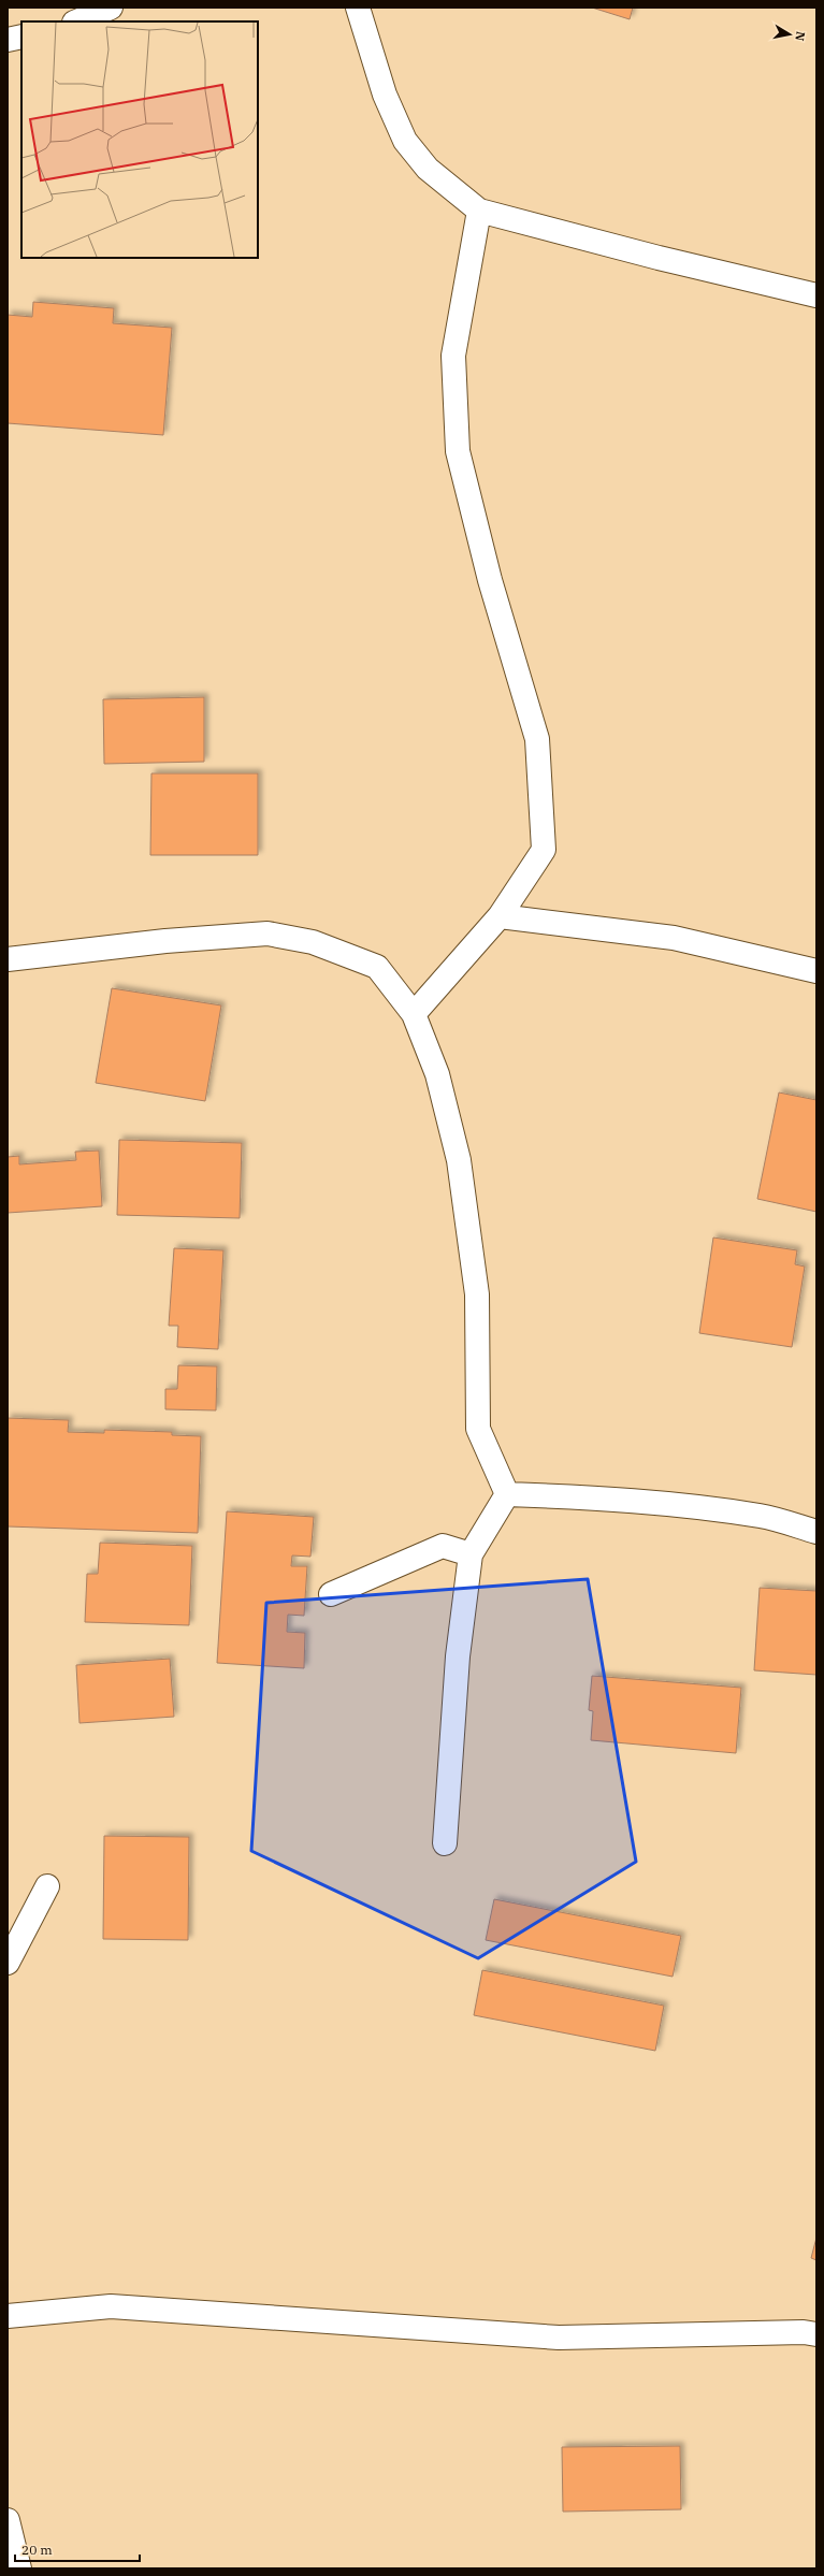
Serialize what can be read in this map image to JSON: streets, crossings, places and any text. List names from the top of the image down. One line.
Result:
{"scale_bar":"20 m","north":"right"}
